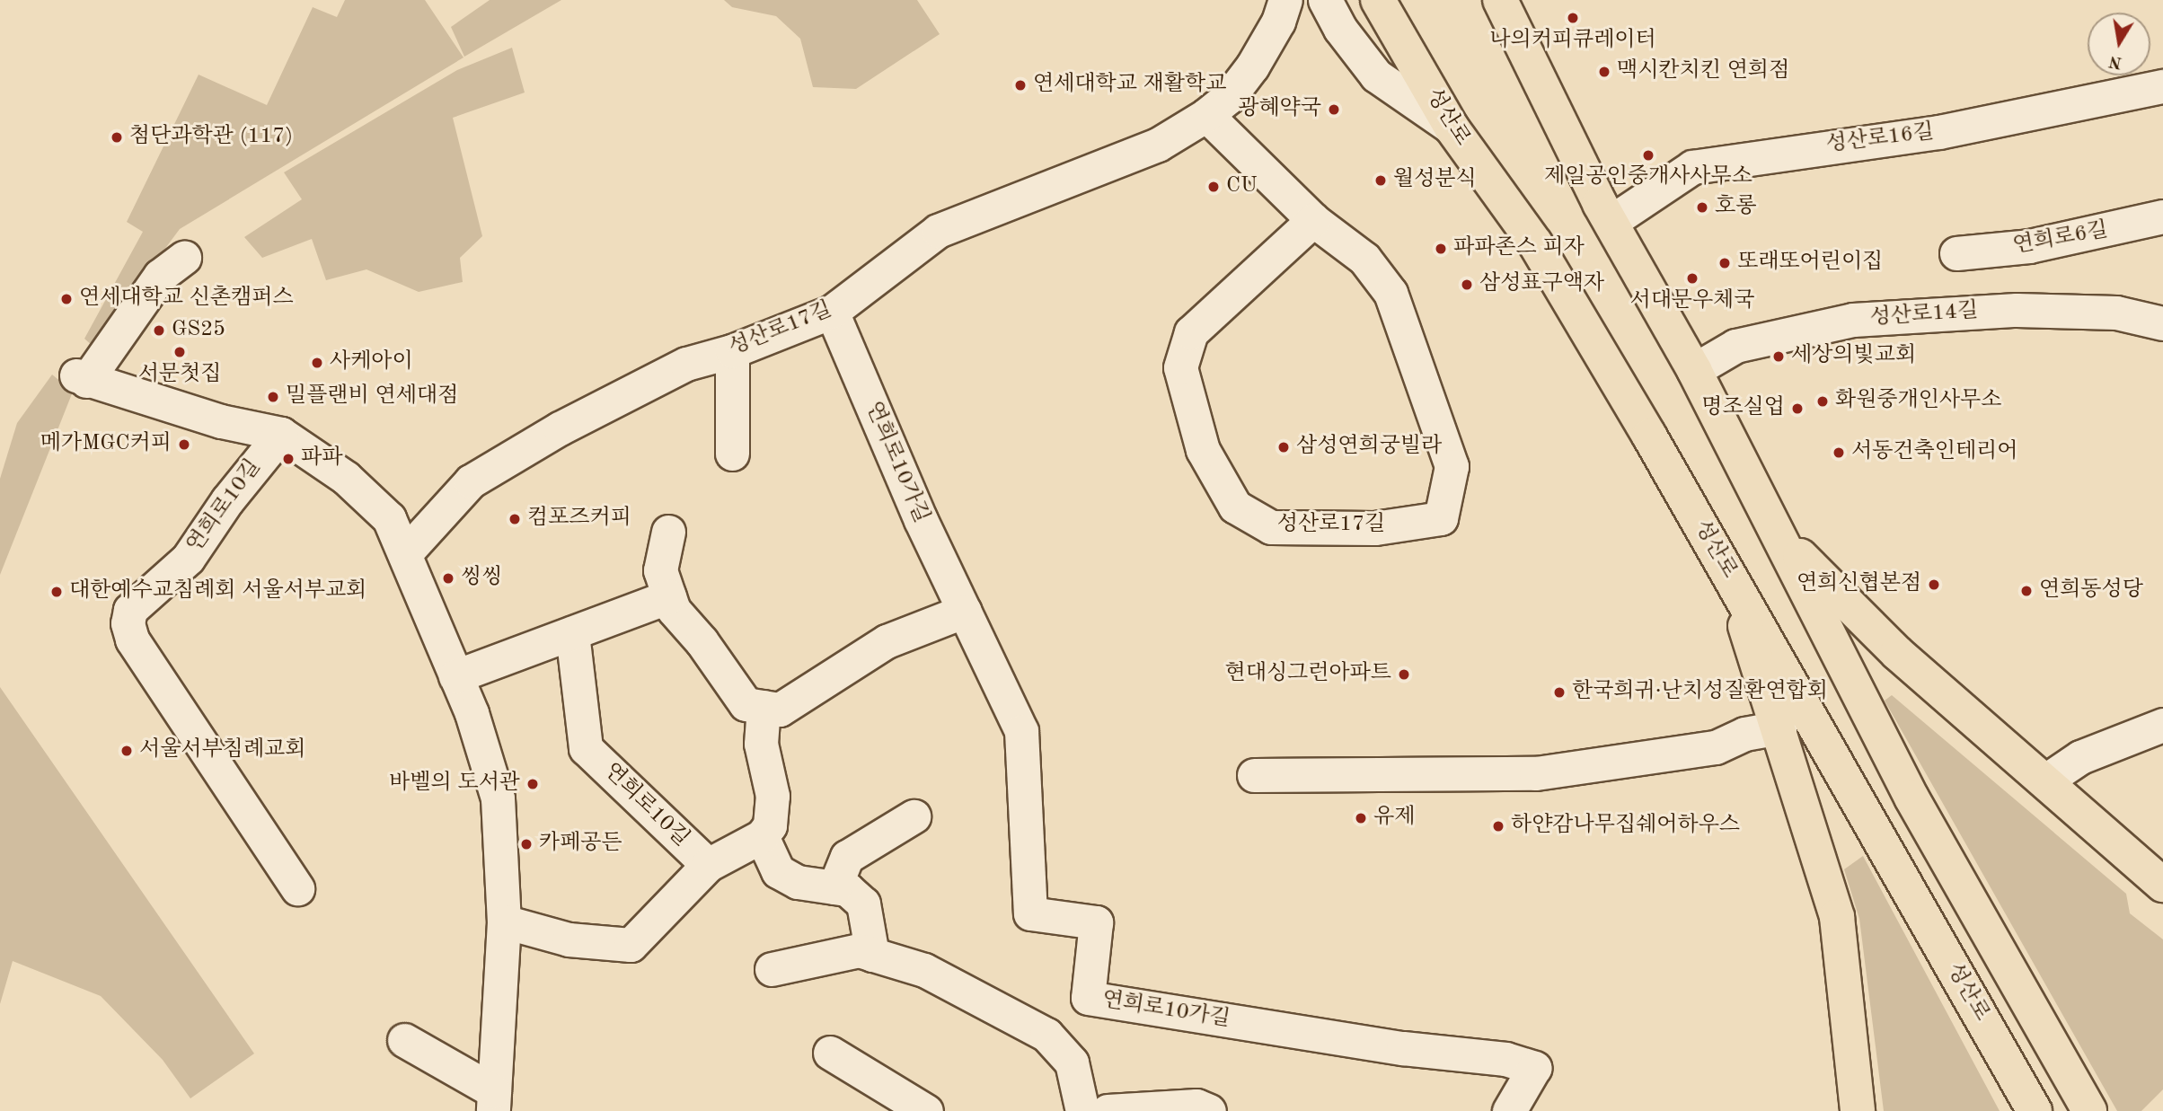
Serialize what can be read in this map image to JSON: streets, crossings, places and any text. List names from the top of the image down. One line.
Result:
{"streets":{"main road":["성산로"],"street":["성산로16길","연희로6길","성산로14길","성산로17길","연희로10가길","연희로10길"]},"crossings":[["성산로17길","연희로10가길"],["성산로17길","연희로10길"]],"places":["나의커피큐레이터","맥시칸치킨 연희점","연세대학교 재활학교","광혜약국","첨단과학관 (117)","제일공인중개사사무소","월성분식","CU","호롱","파파존스 피자","또래또어린이집","서대문우체국","삼성표구액자","연세대학교 신촌캠퍼스","GS25","서문첫집","세상의빛교회","사케아이","밀플랜비 연세대점","화원중개인사무소","명조실업","메가MGC커피","삼성연희궁빌라","서동건축인테리어","파파","컴포즈커피","씽씽","연희신협본점","연희동성당","대한예수교침례회 서울서부교회","현대싱그런아파트","한국희귀·난치성질환연합회","서울서부침례교회","바벨의 도서관","유제","하얀감나무집쉐어하우스","카페공든"],"north":"bottom"}
